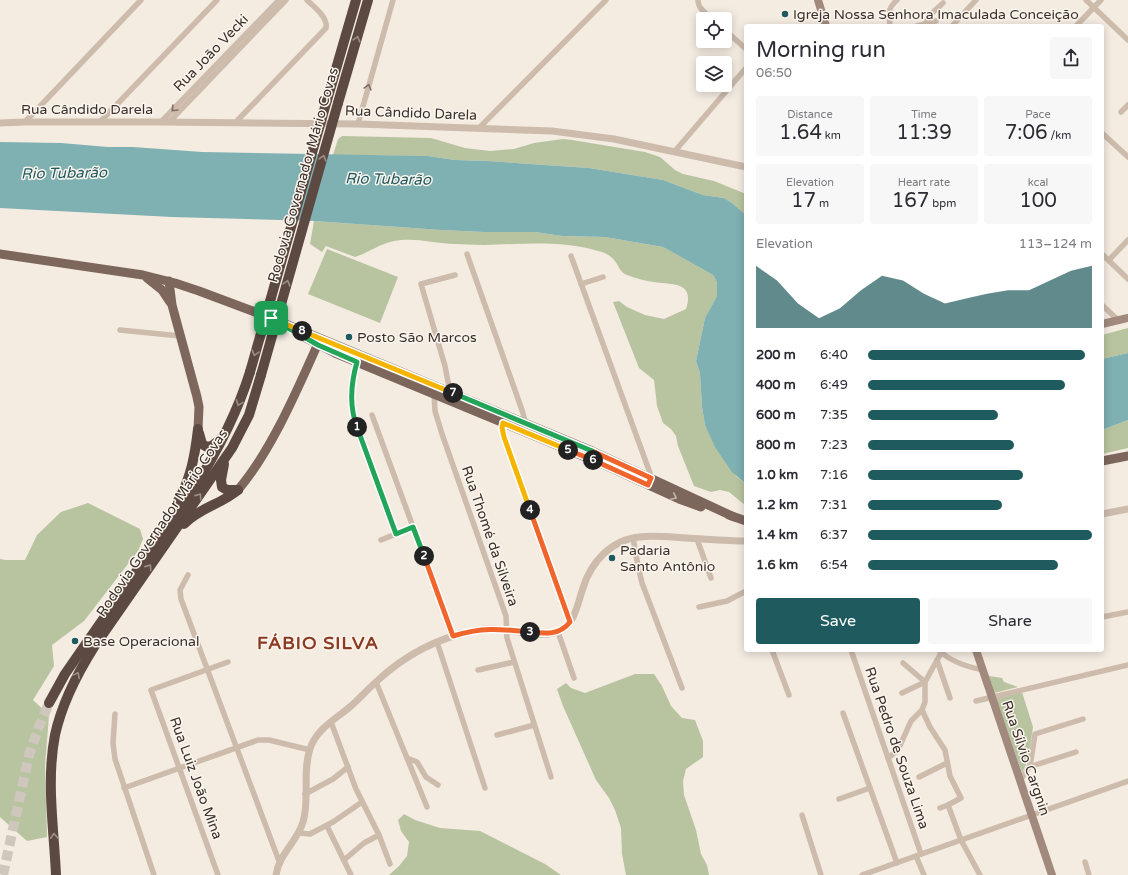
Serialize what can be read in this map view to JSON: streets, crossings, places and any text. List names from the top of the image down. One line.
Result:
{"streets":{"highway":["Rodovia Governador Mário Covas"],"main road":["Rua Sílvio Cargnin"],"street":["Rua João Vecki","Rua Cândido Darela","Rua Thomé da Silveira","Rua Pedro de Souza Lima","Rua Luiz João Mina"]},"crossings":[["Rua João Vecki","Rua Cândido Darela"]],"districts":["FÁBIO SILVA"],"water":["Rio Tubarão"],"places":["Igreja Nossa Senhora Imaculada Conceição","Posto São Marcos","Padaria Santo Antônio","Base Operacional"],"page":{"heading":["Morning run","06:50"],"stats":[["Distance","1.64 km"],["Time","11:39"],["Pace","7:06 /km"],["Elevation","17 m"],["Heart rate","167 bpm"],["kcal","100"]],"chart":["Elevation","113–124 m"],"pins":["8","7","1","5","6","4","2","3"],"list":[{"name":"200 m","note":"6:40"},{"name":"400 m","note":"6:49"},{"name":"600 m","note":"7:35"},{"name":"800 m","note":"7:23"},{"name":"1.0 km","note":"7:16"},{"name":"1.2 km","note":"7:31"},{"name":"1.4 km","note":"6:37"},{"name":"1.6 km","note":"6:54"}],"buttons":["Save","Share"]}}
